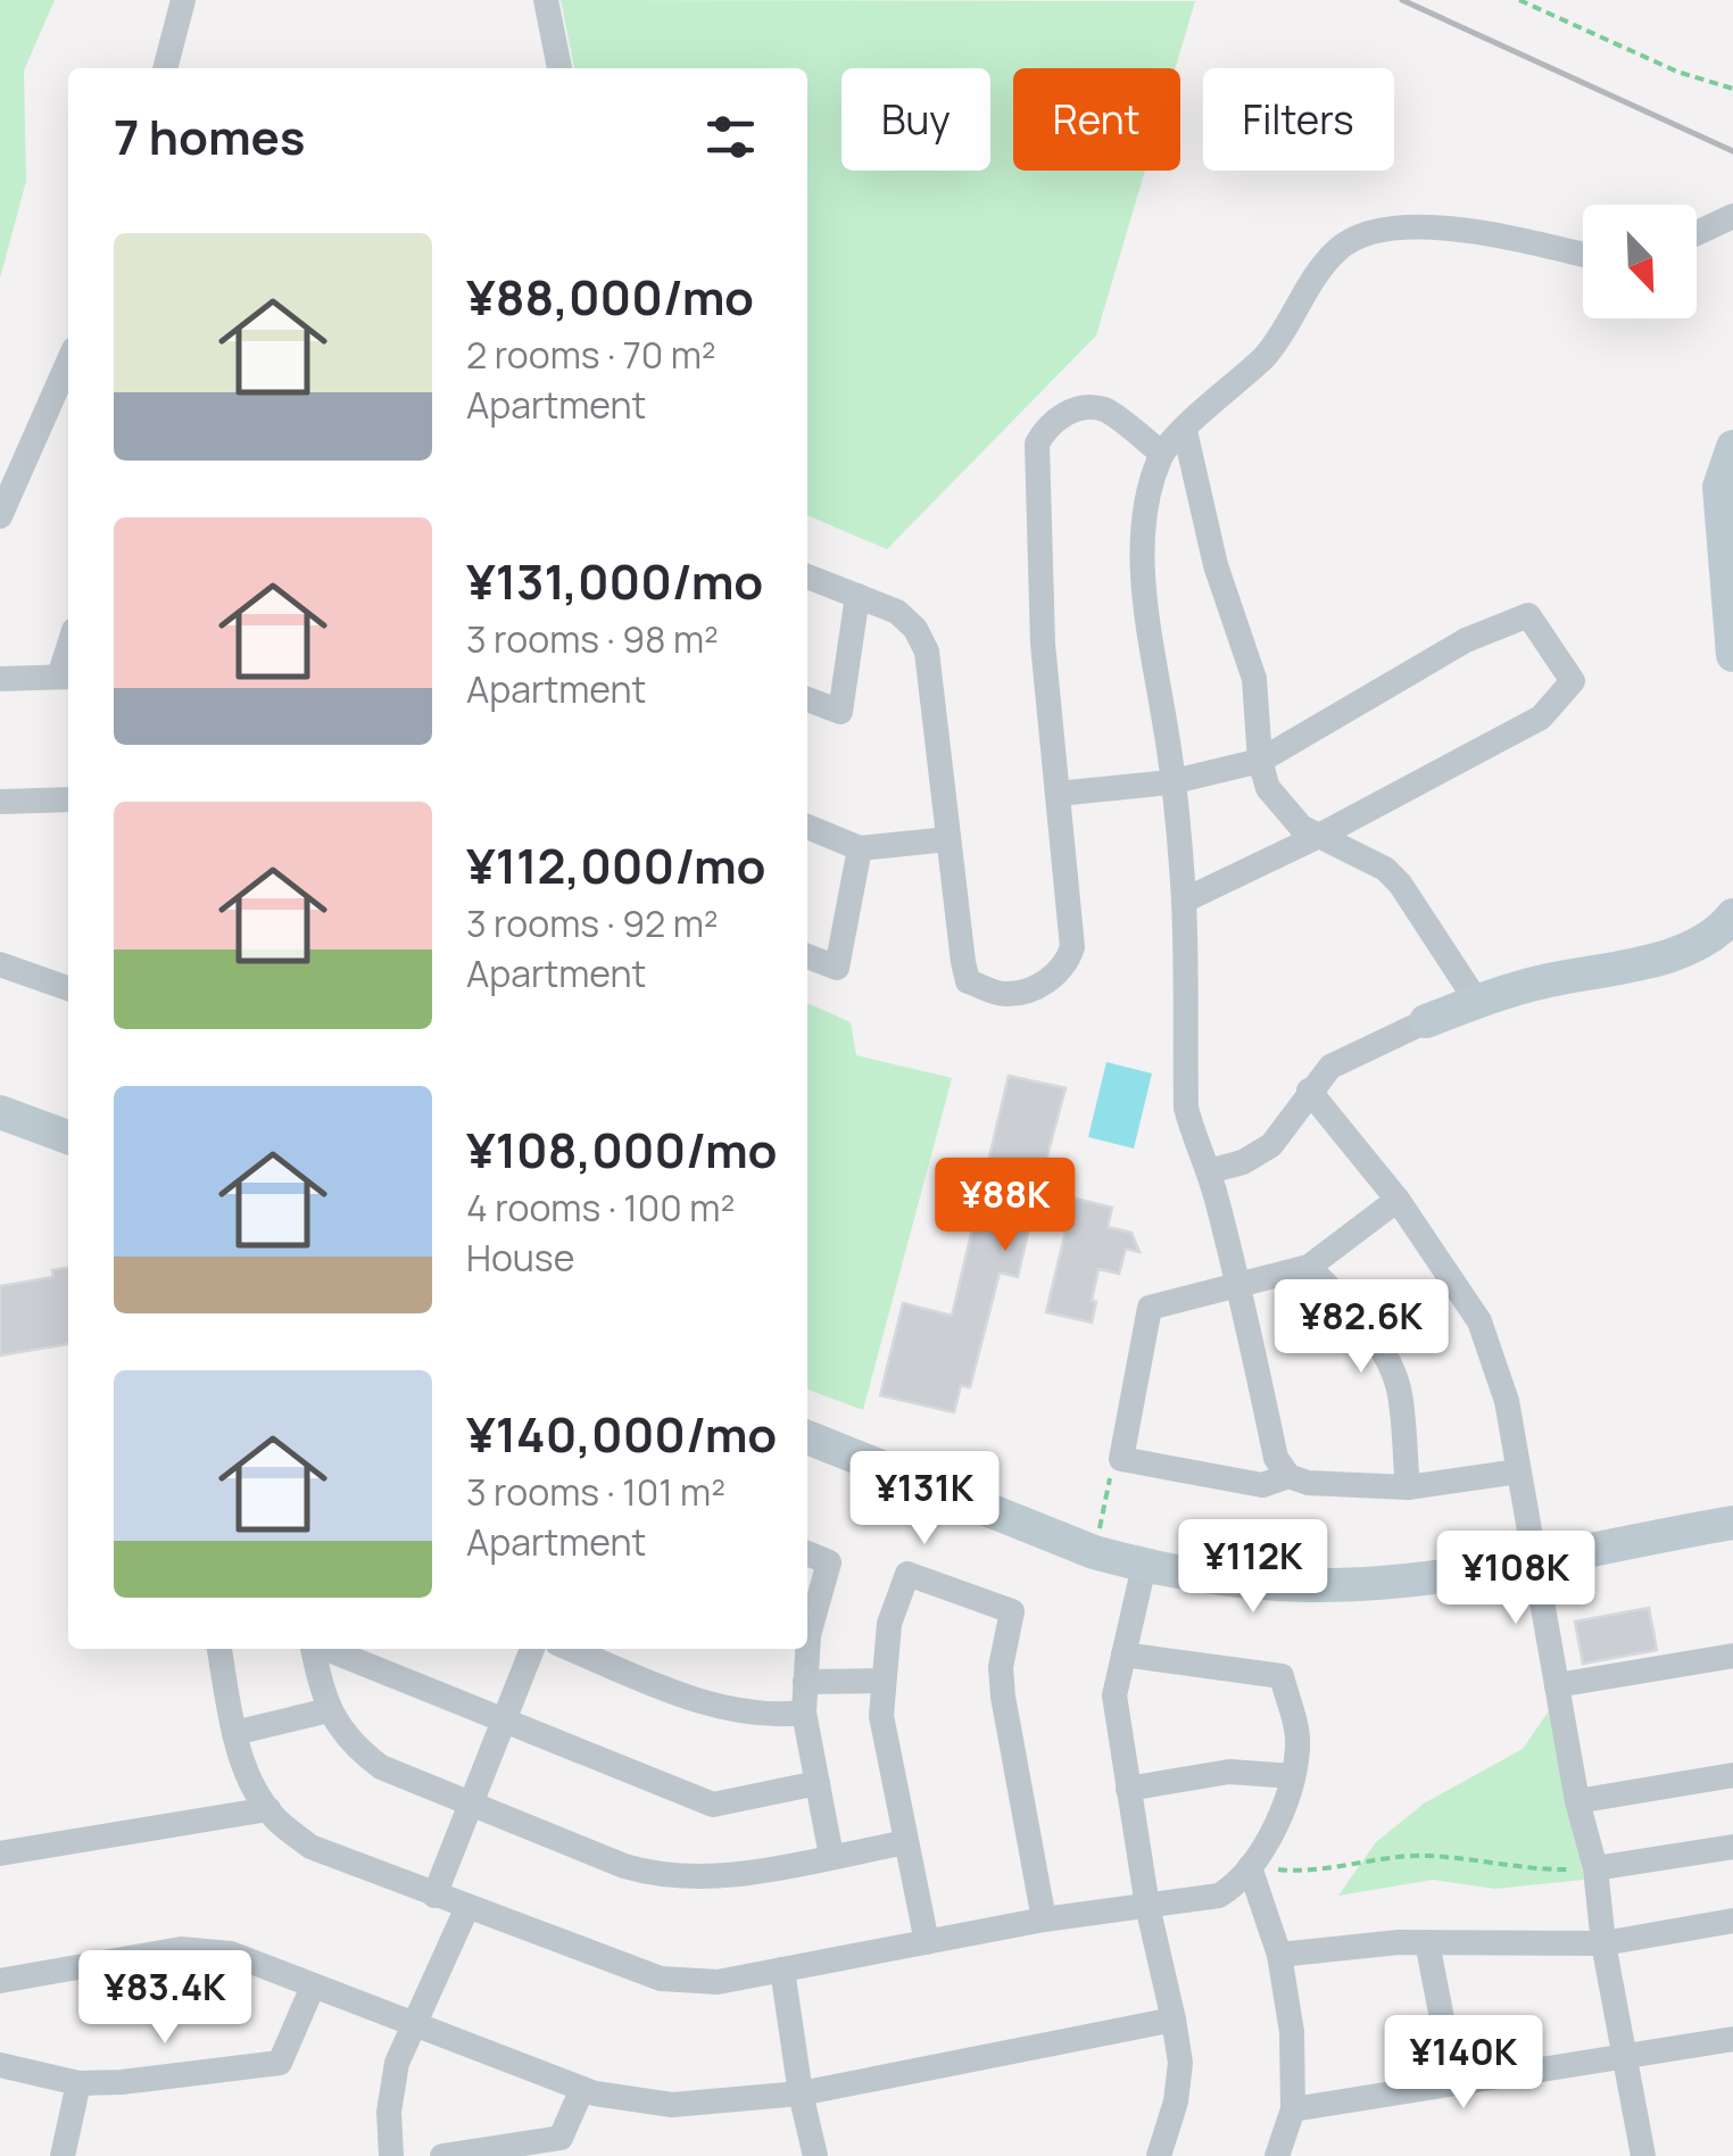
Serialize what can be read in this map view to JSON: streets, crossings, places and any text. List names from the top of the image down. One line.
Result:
{"north":"bottom right","page":{"chip":["Buy","Rent","Filters"],"heading":"7 homes","list":[{"name":"¥88,000/mo","note":"2 rooms · 70 m² · Apartment"},{"name":"¥131,000/mo","note":"3 rooms · 98 m² · Apartment"},{"name":"¥112,000/mo","note":"3 rooms · 92 m² · Apartment"},{"name":"¥108,000/mo","note":"4 rooms · 100 m² · House"},{"name":"¥140,000/mo","note":"3 rooms · 101 m² · Apartment"}],"price":["¥88K","¥82.6K","¥131K","¥112K","¥108K","¥83.4K","¥140K"]}}
